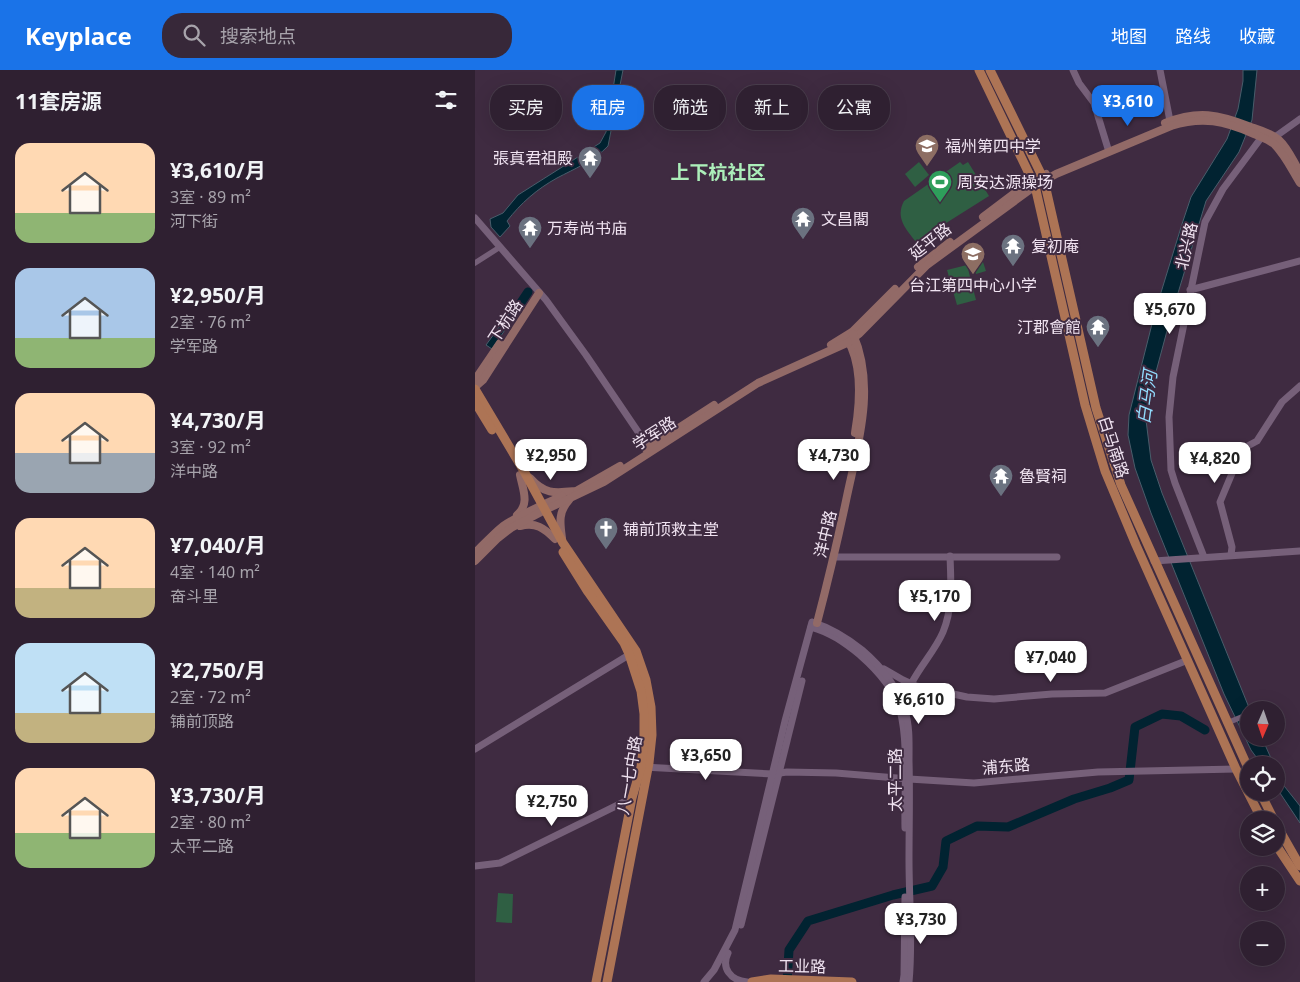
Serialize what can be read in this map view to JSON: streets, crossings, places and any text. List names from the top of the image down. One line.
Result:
{"streets":{"main road":["延平路","下杭路","学军路","白马南路","洋中路","八一七中路","工业路"],"street":["北兴路","浦东路","太平二路"]},"crossings":[["延平路","北兴路"],["延平路","学军路"],["延平路","白马南路"],["延平路","洋中路"],["学军路","洋中路"],["学军路","八一七中路"],["白马南路","浦东路"],["洋中路","太平二路"],["浦东路","八一七中路"],["浦东路","太平二路"]],"districts":["上下杭社区"],"water":["白马河"],"places":{"school or university":["福州第四中学","台江第四中心小学"],"temple":["張真君祖殿","文昌閣","万寿尚书庙","复初庵","汀郡會館","魯賢祠"],"sports":["周安达源操场"],"church":["铺前顶救主堂"]},"north":"bottom","page":{"header":"Keyplace","search":"搜索地点","nav":["地图","路线","收藏"],"heading":"11套房源","price":["¥3,610","¥5,670","¥2,950","¥4,730","¥4,820","¥5,170","¥7,040","¥6,610","¥3,650","¥2,750","¥3,730"],"chip":["买房","租房","筛选","新上","公寓"],"list":[{"name":"¥3,610/月","note":"3室 · 89 m² · 河下街"},{"name":"¥2,950/月","note":"2室 · 76 m² · 学军路"},{"name":"¥4,730/月","note":"3室 · 92 m² · 洋中路"},{"name":"¥7,040/月","note":"4室 · 140 m² · 奋斗里"},{"name":"¥2,750/月","note":"2室 · 72 m² · 铺前顶路"},{"name":"¥3,730/月","note":"2室 · 80 m² · 太平二路"}],"map_buttons":["+","−"]}}
